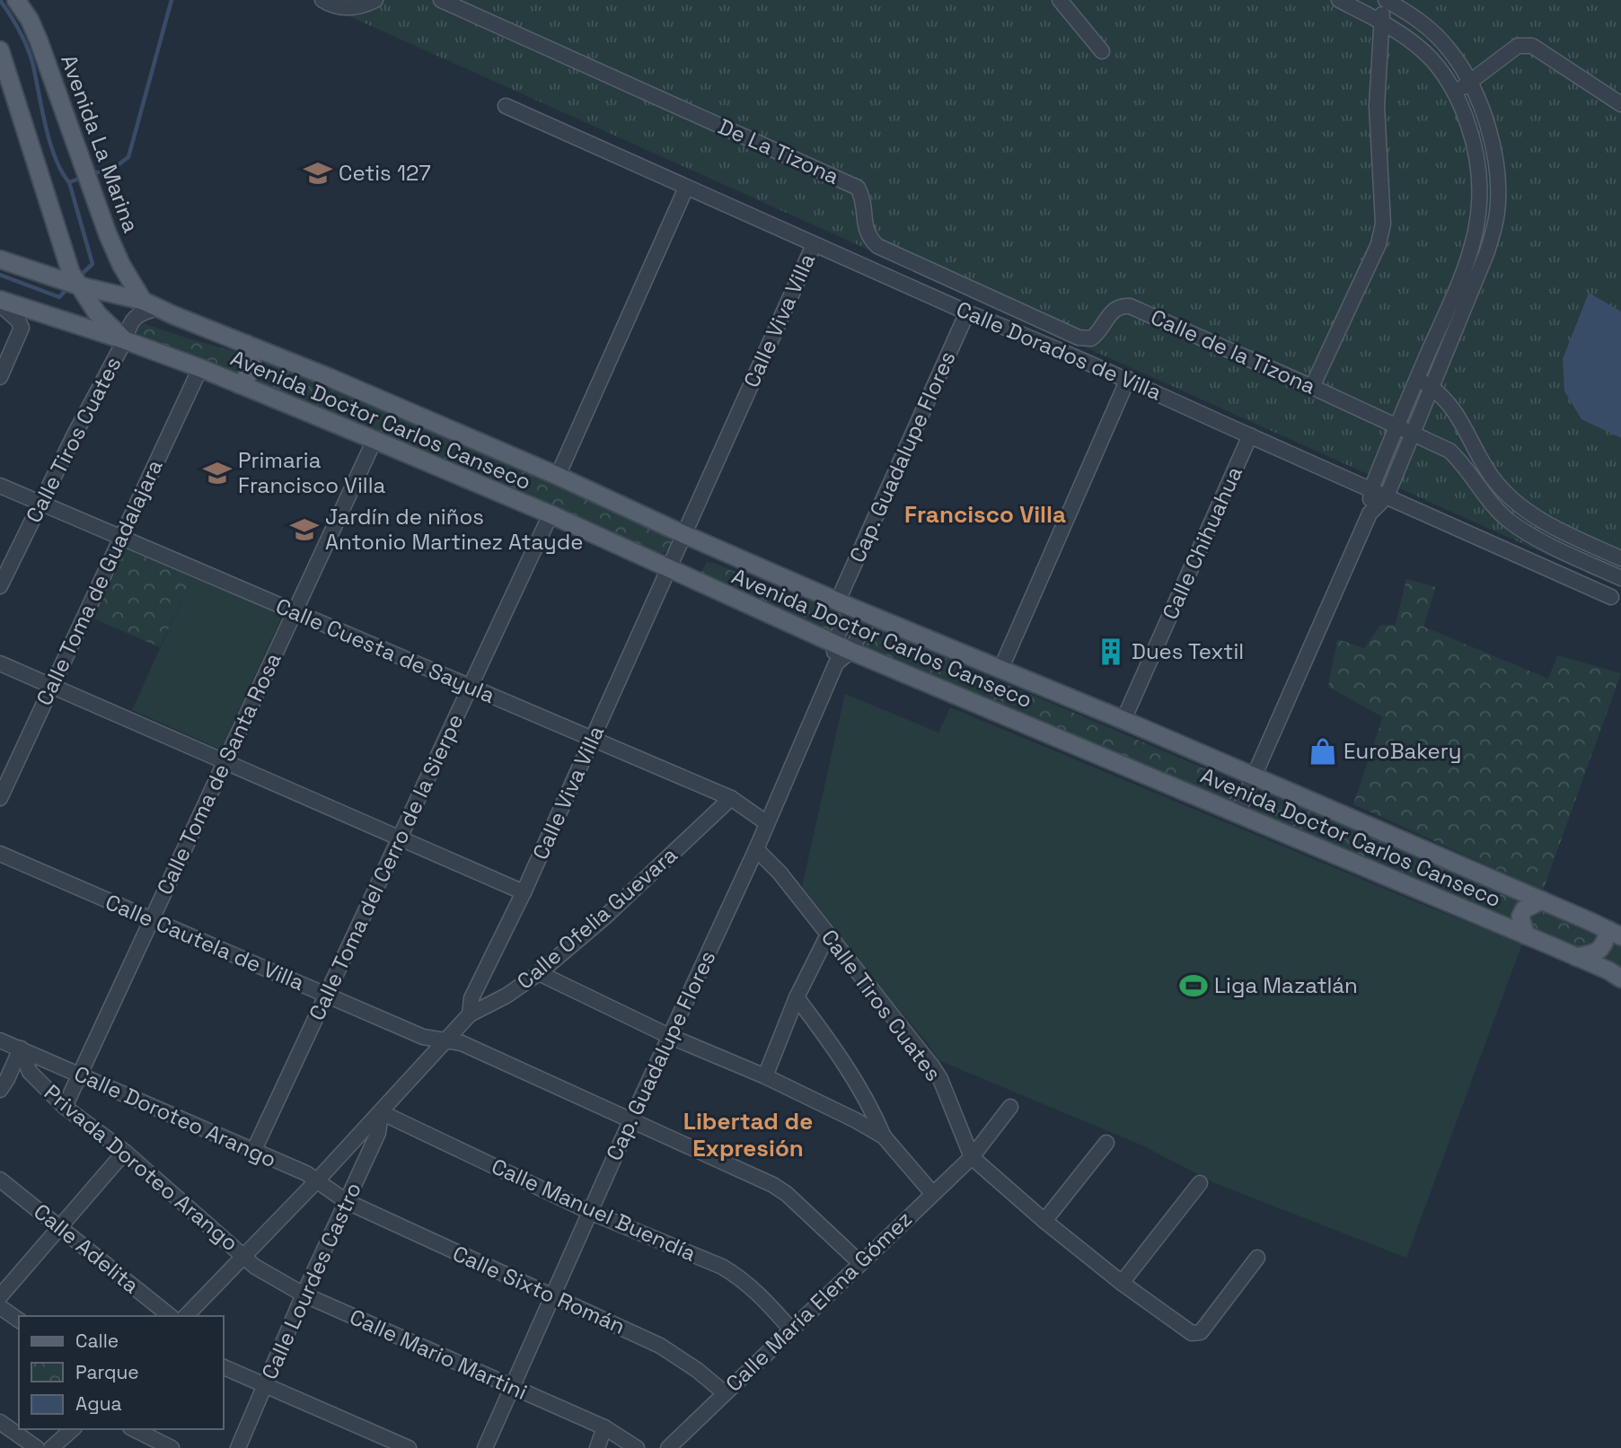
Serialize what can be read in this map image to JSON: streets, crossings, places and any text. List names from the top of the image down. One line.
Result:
{"streets":{"main road":["Avenida La Marina","Avenida Doctor Carlos Canseco"],"street":["De La Tizona","Calle Viva Villa","Calle Dorados de Villa","Calle de la Tizona","Calle Tiros Cuates","Cap. Guadalupe Flores","Calle Chihuahua","Calle Toma de Guadalajara","Calle Cuesta de Sayula","Calle Toma de Santa Rosa","Calle Toma del Cerro de la Sierpe","Calle Ofelia Guevara","Calle Cautela de Villa","Calle Doroteo Arango","Privada Doroteo Arango","Calle Manuel Buendía","Calle Adelita","Calle Lourdes Castro","Calle Sixto Román","Calle María Elena Gómez","Calle Mario Martini"]},"crossings":[["Avenida La Marina","Avenida Doctor Carlos Canseco"],["Avenida La Marina","Calle Tiros Cuates"],["De La Tizona","Calle de la Tizona"],["Calle Viva Villa","Calle Dorados de Villa"],["Calle Viva Villa","Avenida Doctor Carlos Canseco"],["Calle Viva Villa","Calle Cuesta de Sayula"],["Calle Viva Villa","Calle Ofelia Guevara"],["Calle Dorados de Villa","Cap. Guadalupe Flores"],["Calle Dorados de Villa","Calle Chihuahua"],["Avenida Doctor Carlos Canseco","Calle Tiros Cuates"],["Avenida Doctor Carlos Canseco","Cap. Guadalupe Flores"],["Avenida Doctor Carlos Canseco","Calle Chihuahua"],["Avenida Doctor Carlos Canseco","Calle Toma de Guadalajara"],["Avenida Doctor Carlos Canseco","Calle Toma de Santa Rosa"],["Avenida Doctor Carlos Canseco","Calle Toma del Cerro de la Sierpe"],["Calle Tiros Cuates","Cap. Guadalupe Flores"],["Calle Tiros Cuates","Calle Cuesta de Sayula"],["Calle Tiros Cuates","Calle María Elena Gómez"],["Cap. Guadalupe Flores","Calle Cuesta de Sayula"],["Cap. Guadalupe Flores","Calle Cautela de Villa"],["Cap. Guadalupe Flores","Calle Manuel Buendía"],["Cap. Guadalupe Flores","Calle Sixto Román"],["Cap. Guadalupe Flores","Calle Mario Martini"],["Calle Toma de Guadalajara","Calle Cuesta de Sayula"],["Calle Cuesta de Sayula","Calle Toma de Santa Rosa"],["Calle Cuesta de Sayula","Calle Toma del Cerro de la Sierpe"],["Calle Cuesta de Sayula","Calle Ofelia Guevara"],["Calle Toma de Santa Rosa","Calle Cautela de Villa"],["Calle Toma de Santa Rosa","Calle Doroteo Arango"],["Calle Toma de Santa Rosa","Privada Doroteo Arango"],["Calle Toma del Cerro de la Sierpe","Calle Cautela de Villa"],["Calle Toma del Cerro de la Sierpe","Calle Doroteo Arango"],["Calle Ofelia Guevara","Calle Cautela de Villa"],["Calle Ofelia Guevara","Calle Manuel Buendía"],["Calle Ofelia Guevara","Calle Lourdes Castro"],["Calle Cautela de Villa","Calle María Elena Gómez"],["Calle Doroteo Arango","Privada Doroteo Arango"],["Calle Doroteo Arango","Calle Lourdes Castro"],["Calle Doroteo Arango","Calle Sixto Román"],["Privada Doroteo Arango","Calle Mario Martini"],["Calle Manuel Buendía","Calle Lourdes Castro"],["Calle Manuel Buendía","Calle María Elena Gómez"],["Calle Lourdes Castro","Calle Sixto Román"],["Calle Lourdes Castro","Calle Mario Martini"],["Calle Sixto Román","Calle María Elena Gómez"]],"districts":["Francisco Villa","Libertad de Expresión"],"places":{"school or university":["Cetis 127","Primaria Francisco Villa","Jardín de niños Antonio Martinez Atayde"],"building":["Dues Textil"],"shop":["EuroBakery"],"sports":["Liga Mazatlán"]},"legend":["Calle","Parque","Agua"]}
